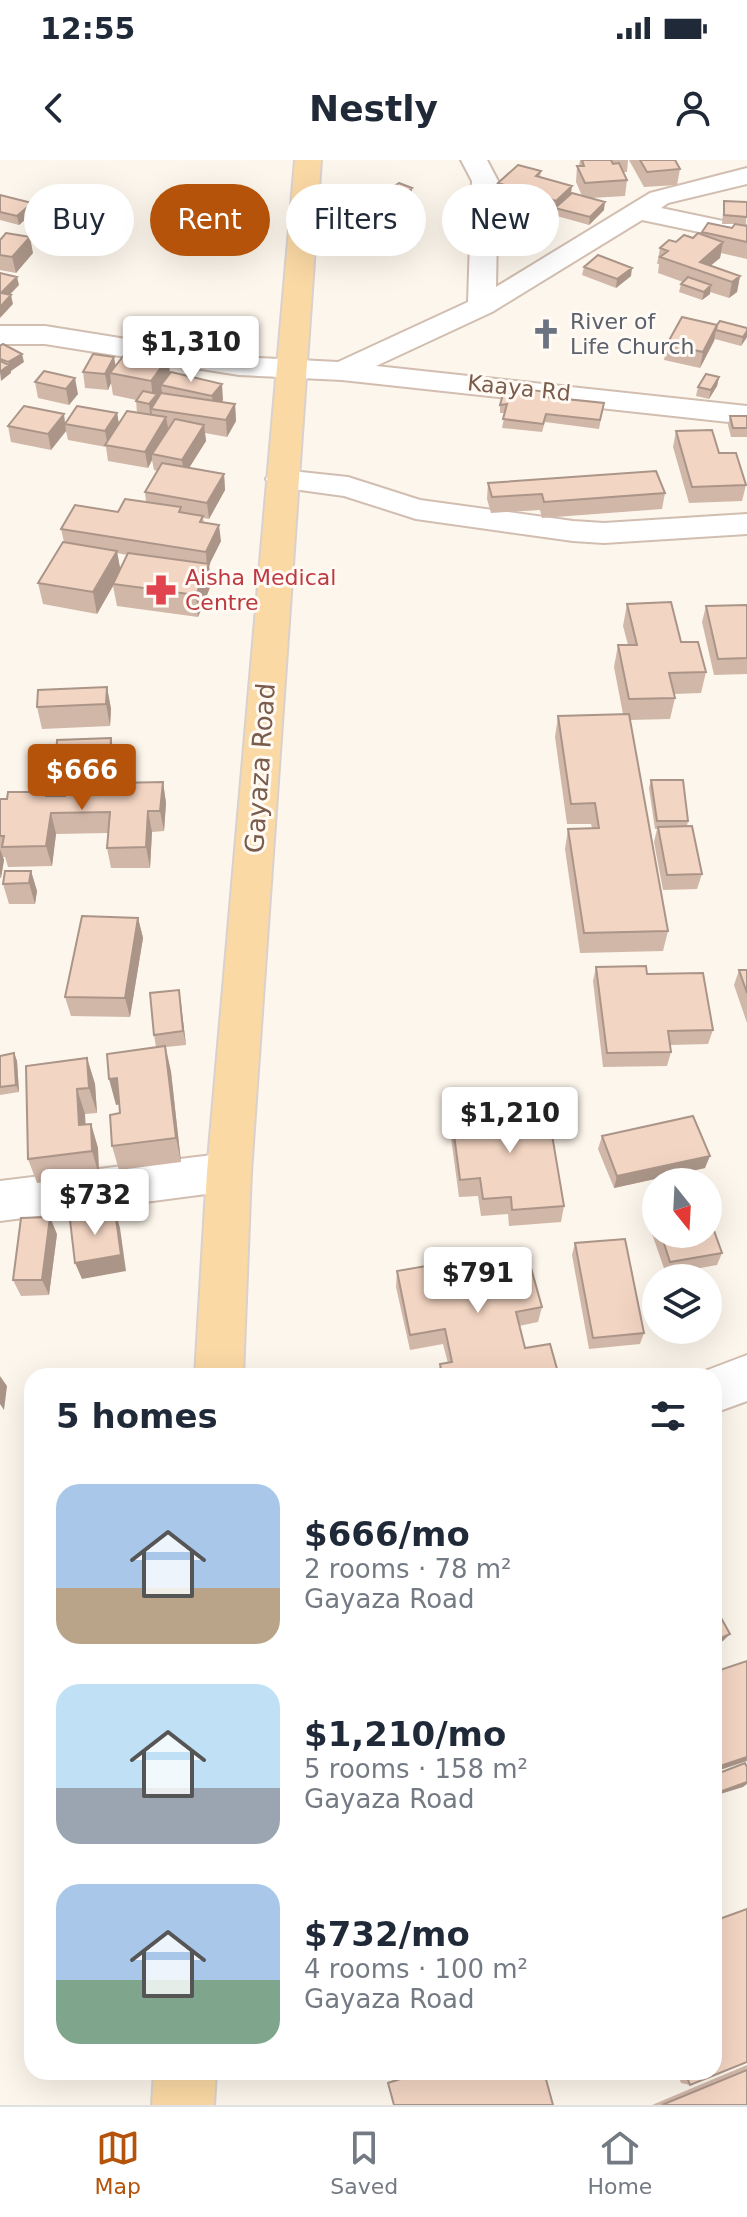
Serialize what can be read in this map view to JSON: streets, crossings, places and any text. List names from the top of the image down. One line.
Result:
{"streets":{"main road":["Gayaza Road"],"street":["Kaaya Rd"]},"crossings":[["Kaaya Rd","Gayaza Road"]],"places":{"church":["River of Life Church"],"pharmacy":["Aisha Medical Centre"]},"north":"bottom","page":{"status":"12:55","header":"Nestly","chip":["Buy","Rent","Filters","New"],"price":["$1,310","$666","$1,210","$732","$791"],"heading":"5 homes","list":[{"name":"$666/mo","note":"2 rooms · 78 m² · Gayaza Road"},{"name":"$1,210/mo","note":"5 rooms · 158 m² · Gayaza Road"},{"name":"$732/mo","note":"4 rooms · 100 m² · Gayaza Road"}],"tabs":["Map","Saved","Home"]}}
